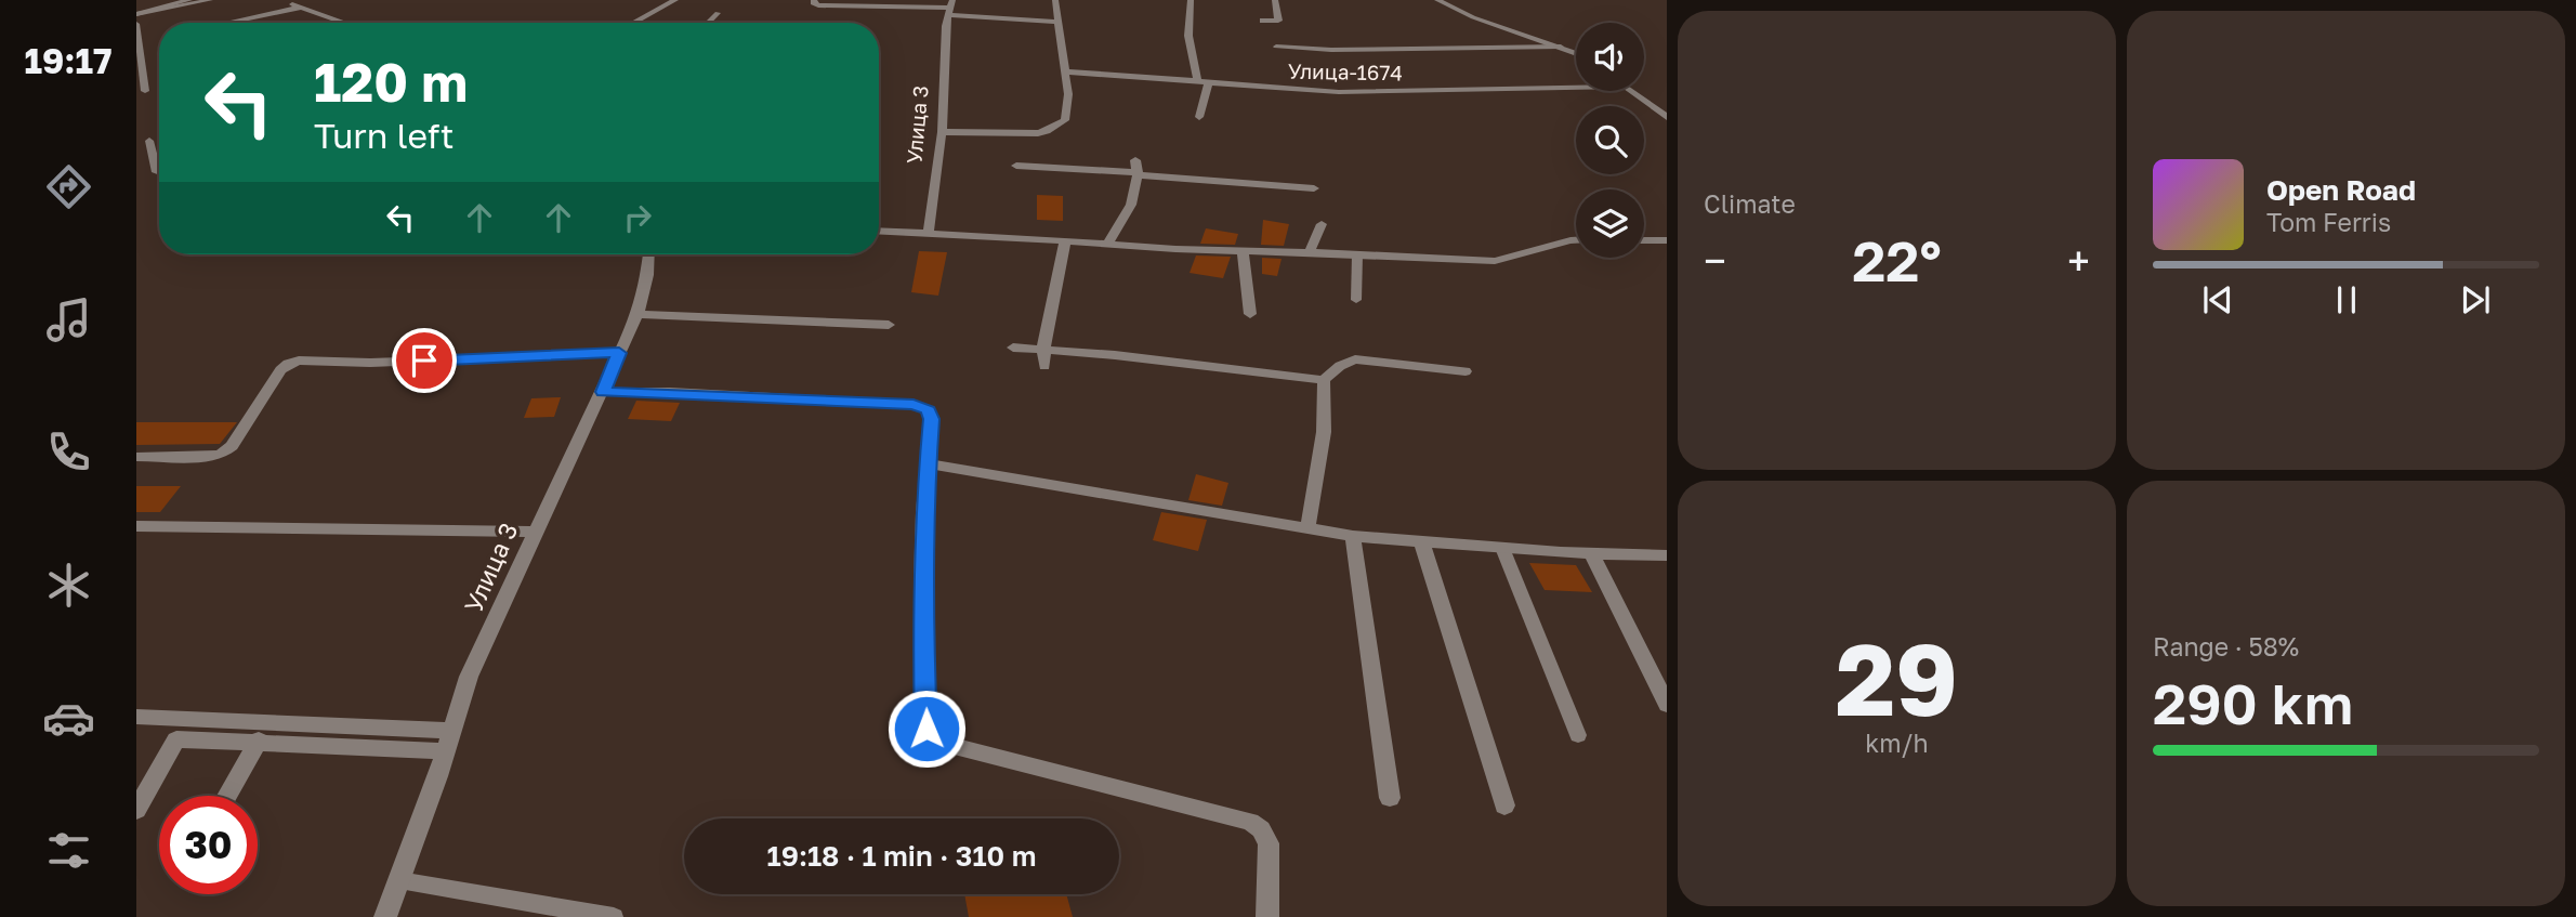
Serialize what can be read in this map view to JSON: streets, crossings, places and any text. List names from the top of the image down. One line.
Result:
{"streets":{"street":["Улица-1674","Улица 3"]},"page":{"tabs":"19:17","tile":["Climate",["29","km/h"],["Range · 58%","290 km"]],"turn":["120 m","Turn left"],"song":["Open Road","Tom Ferris"],"heat":["−","22°","+"],"limit":"30","trip":"19:18 · 1 min · 310 m"}}
